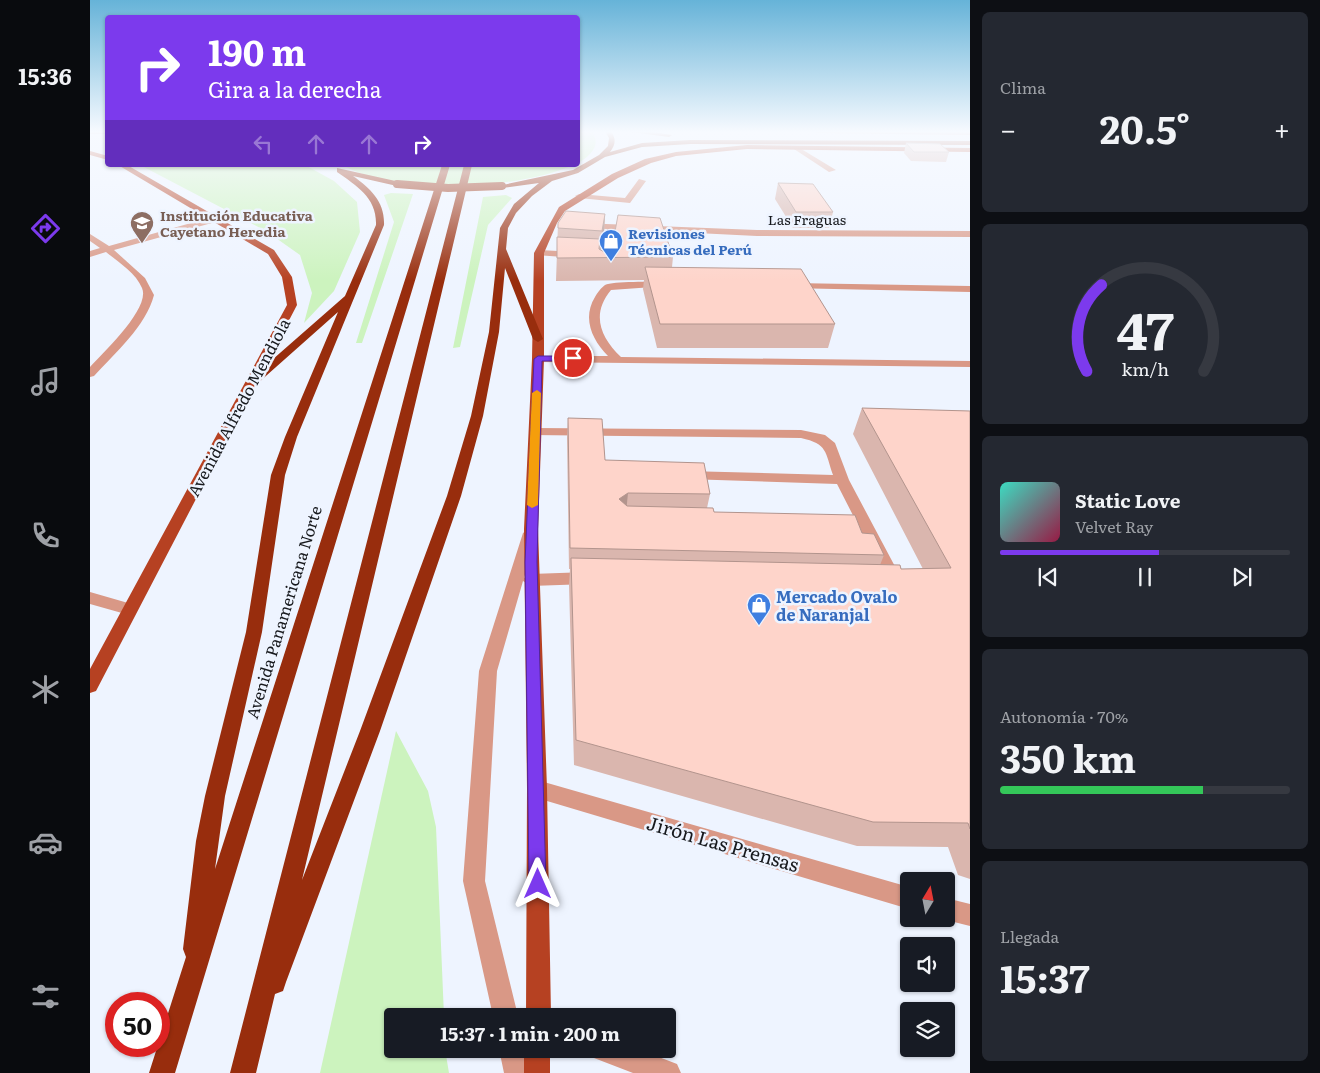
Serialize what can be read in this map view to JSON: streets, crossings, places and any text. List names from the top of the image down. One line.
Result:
{"streets":{"highway":["Avenida Panamericana Norte"],"main road":["Avenida Alfredo Mendiola"],"street":["Las Fraguas","Jirón Las Prensas"]},"places":{"school or university":["Institución Educativa Cayetano Heredia"],"shop":["Revisiones Técnicas del Perú","Mercado Ovalo de Naranjal"]},"north":"top","page":{"tabs":"15:36","tile":["Clima",["Autonomía · 70%","350 km"],["Llegada","15:37"]],"turn":["190 m","Gira a la derecha"],"heat":["−","20.5°","+"],"song":["Static Love","Velvet Ray"],"limit":"50","trip":"15:37 · 1 min · 200 m","gauge":["47","km/h"]}}
